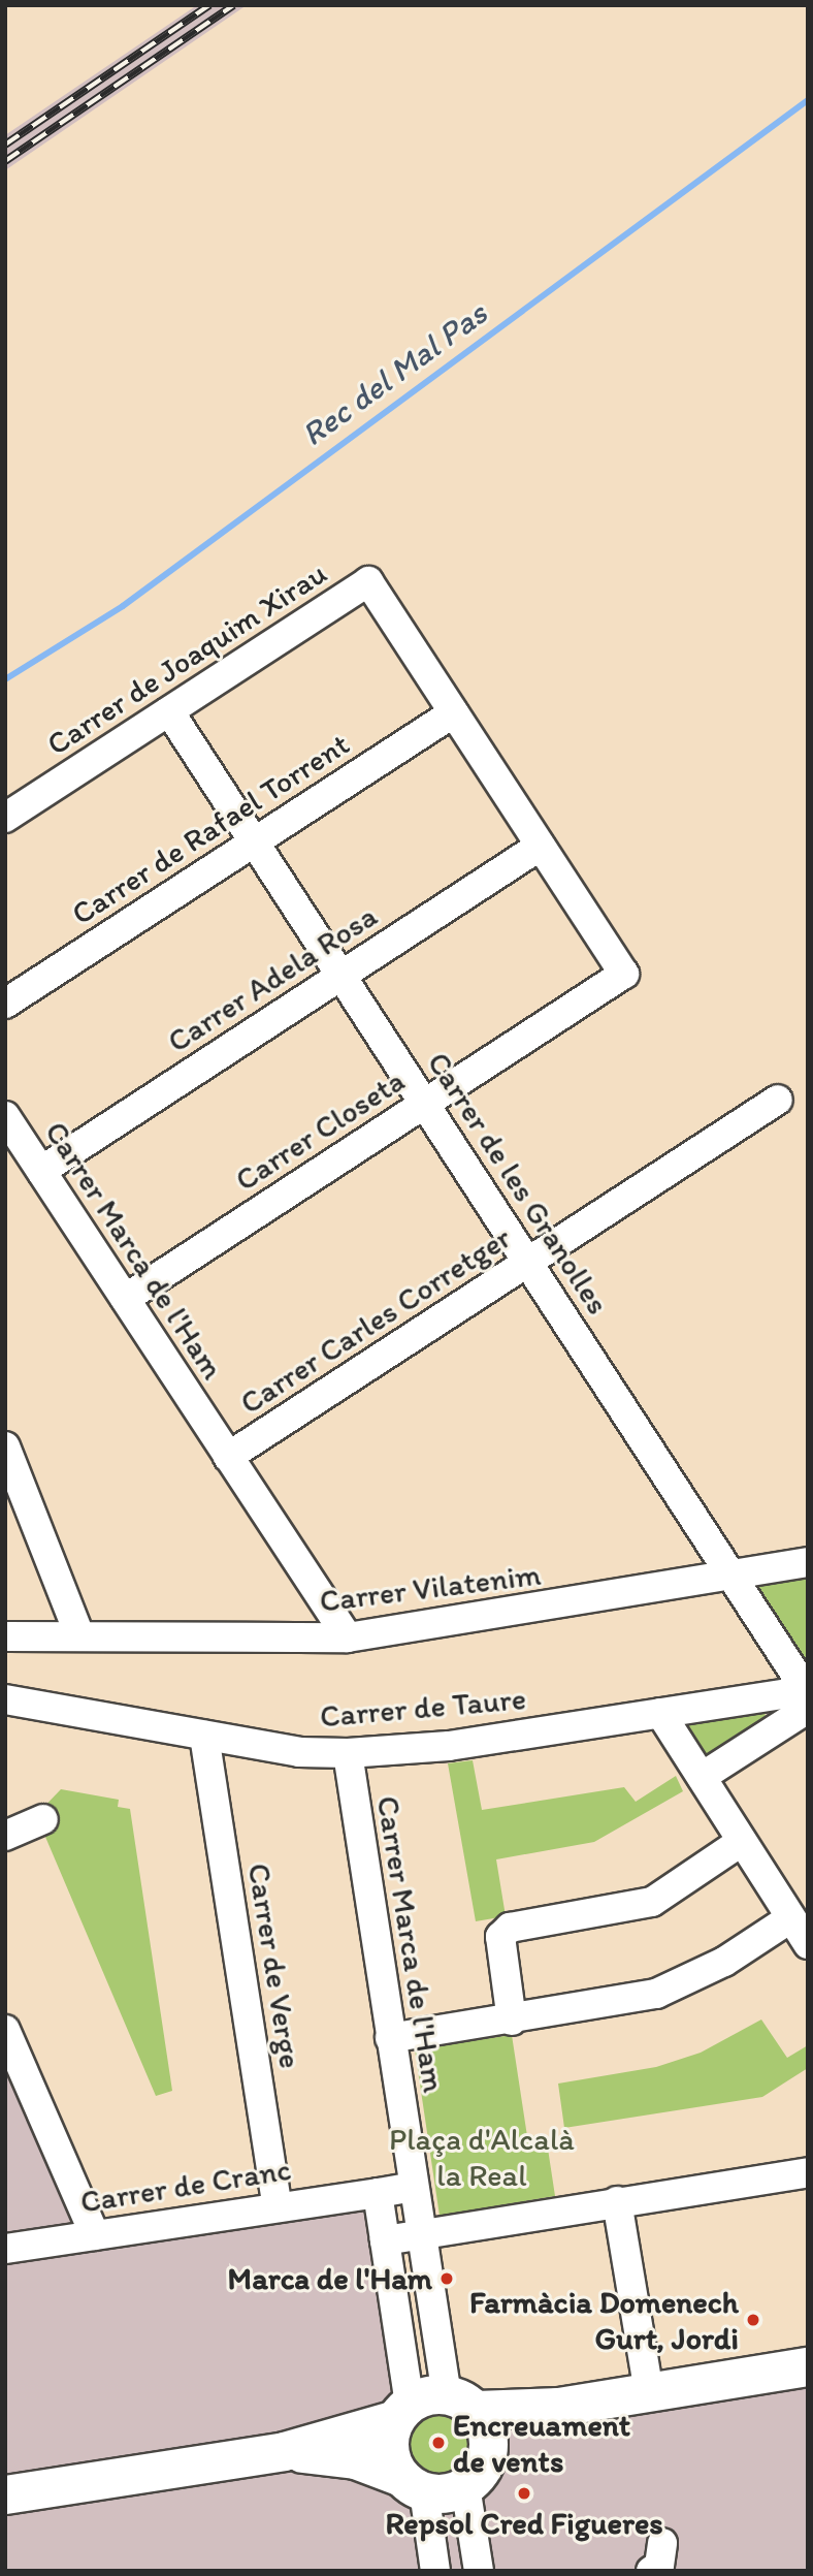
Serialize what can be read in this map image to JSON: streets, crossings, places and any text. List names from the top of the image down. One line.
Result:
{"streets":{"street":["Carrer de Joaquim Xirau","Carrer de Rafael Torrent","Carrer Adela Rosa","Carrer Closeta","Carrer de les Granolles","Carrer Marca de l'Ham","Carrer Carles Corretger","Carrer Vilatenim","Carrer de Taure","Carrer de Verge","Carrer de Cranc"]},"crossings":[["Carrer de Joaquim Xirau","Carrer de Rafael Torrent"],["Carrer de Joaquim Xirau","Carrer de les Granolles"],["Carrer de Rafael Torrent","Carrer de les Granolles"],["Carrer Adela Rosa","Carrer Closeta"],["Carrer Adela Rosa","Carrer de les Granolles"],["Carrer Adela Rosa","Carrer Marca de l'Ham"],["Carrer Closeta","Carrer de les Granolles"],["Carrer Closeta","Carrer Marca de l'Ham"],["Carrer de les Granolles","Carrer Carles Corretger"],["Carrer de les Granolles","Carrer Vilatenim"],["Carrer de les Granolles","Carrer de Taure"],["Carrer Marca de l'Ham","Carrer Carles Corretger"],["Carrer Marca de l'Ham","Carrer Vilatenim"],["Carrer Marca de l'Ham","Carrer de Taure"],["Carrer de Taure","Carrer de Verge"],["Carrer de Verge","Carrer de Cranc"]],"water":["Rec del Mal Pas"],"parks":["Plaça d'Alcalà la Real"],"places":["Marca de l'Ham","Farmàcia Domenech Gurt, Jordi","Encreuament de vents","Repsol Cred Figueres"]}
